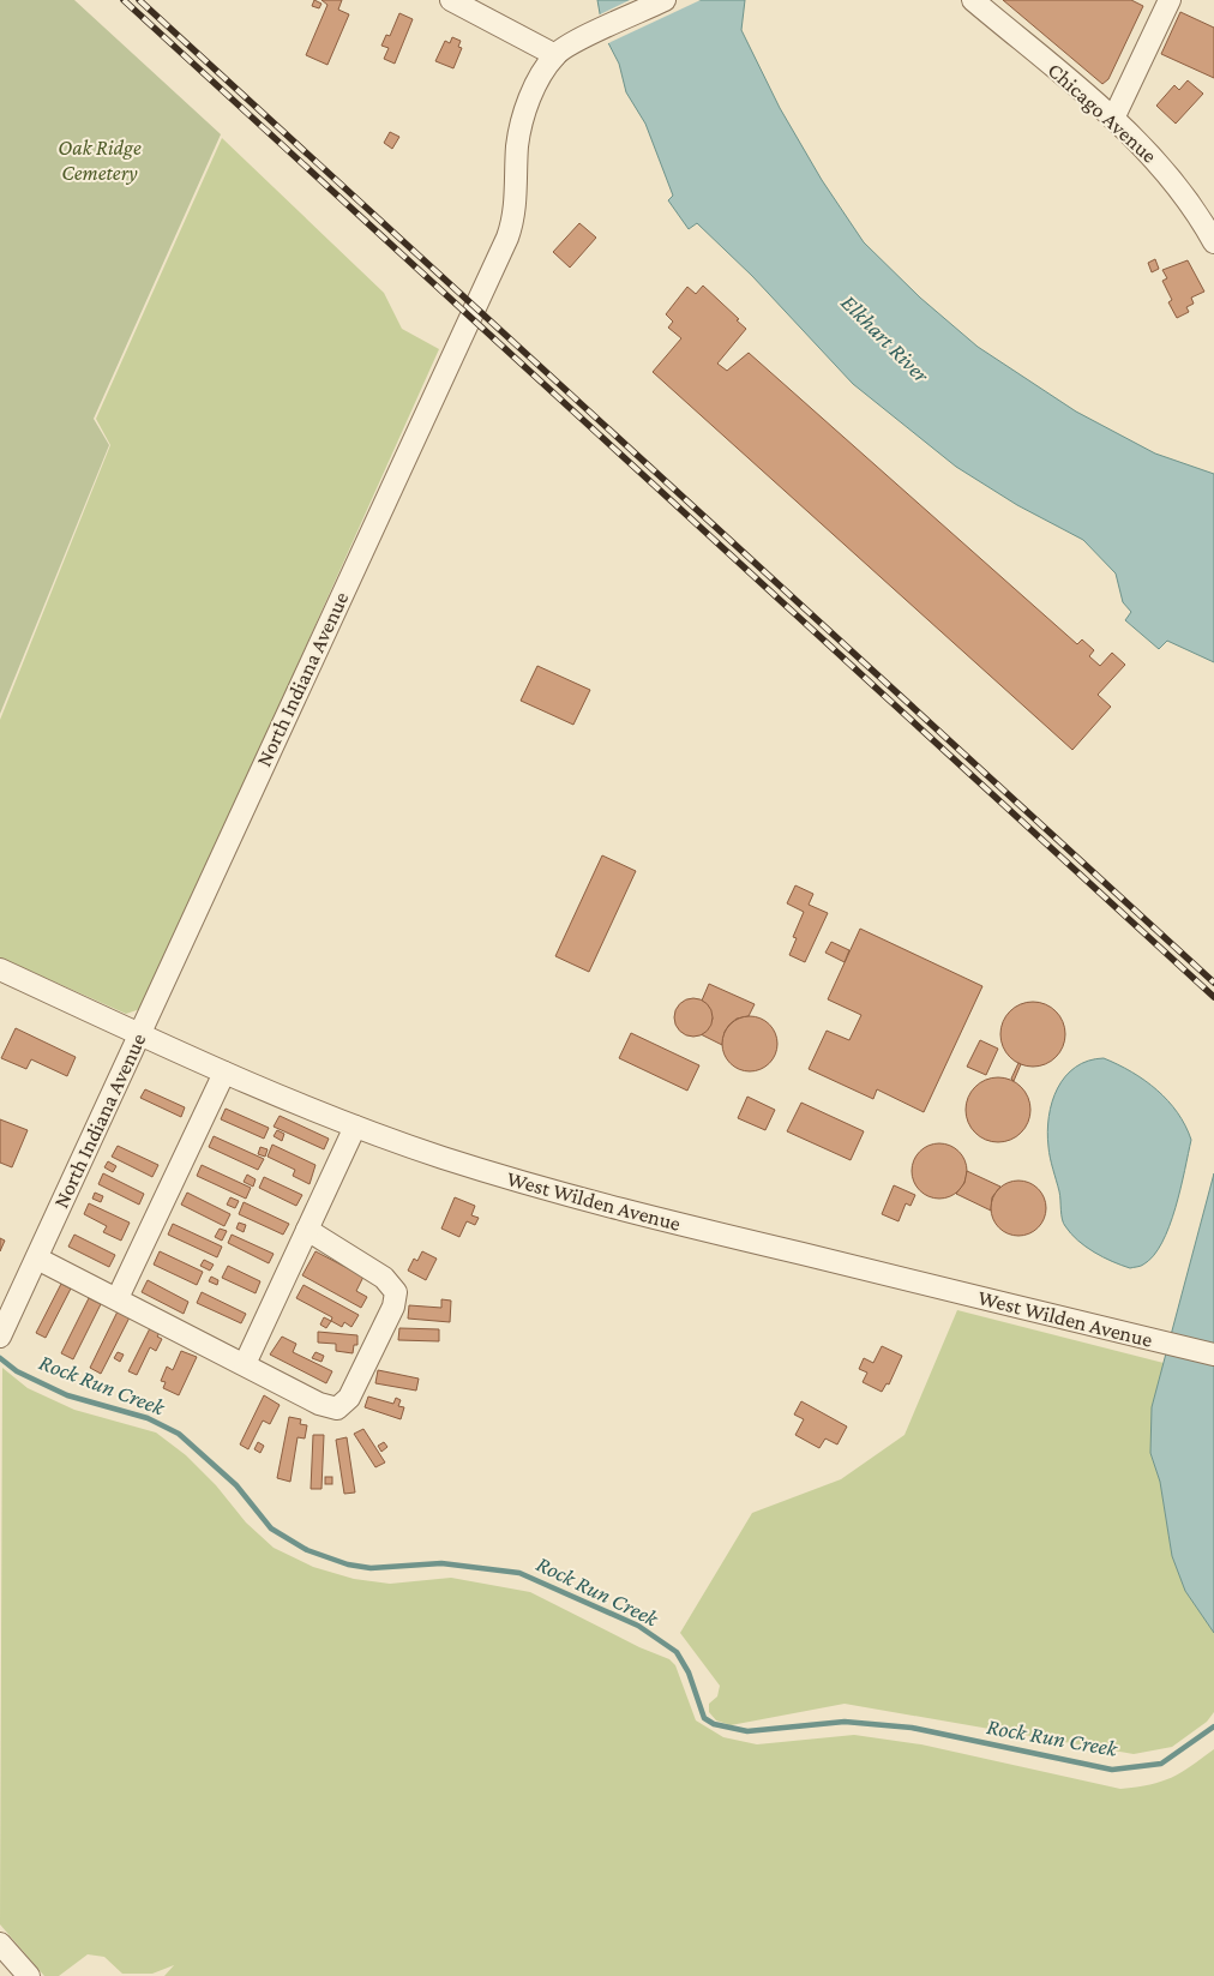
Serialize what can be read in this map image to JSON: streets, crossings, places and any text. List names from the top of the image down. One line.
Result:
{"streets":{"street":["Chicago Avenue","North Indiana Avenue","West Wilden Avenue"]},"crossings":[["North Indiana Avenue","West Wilden Avenue"]],"water":["Elkhart River","Rock Run Creek"],"parks":["Oak Ridge Cemetery"]}
